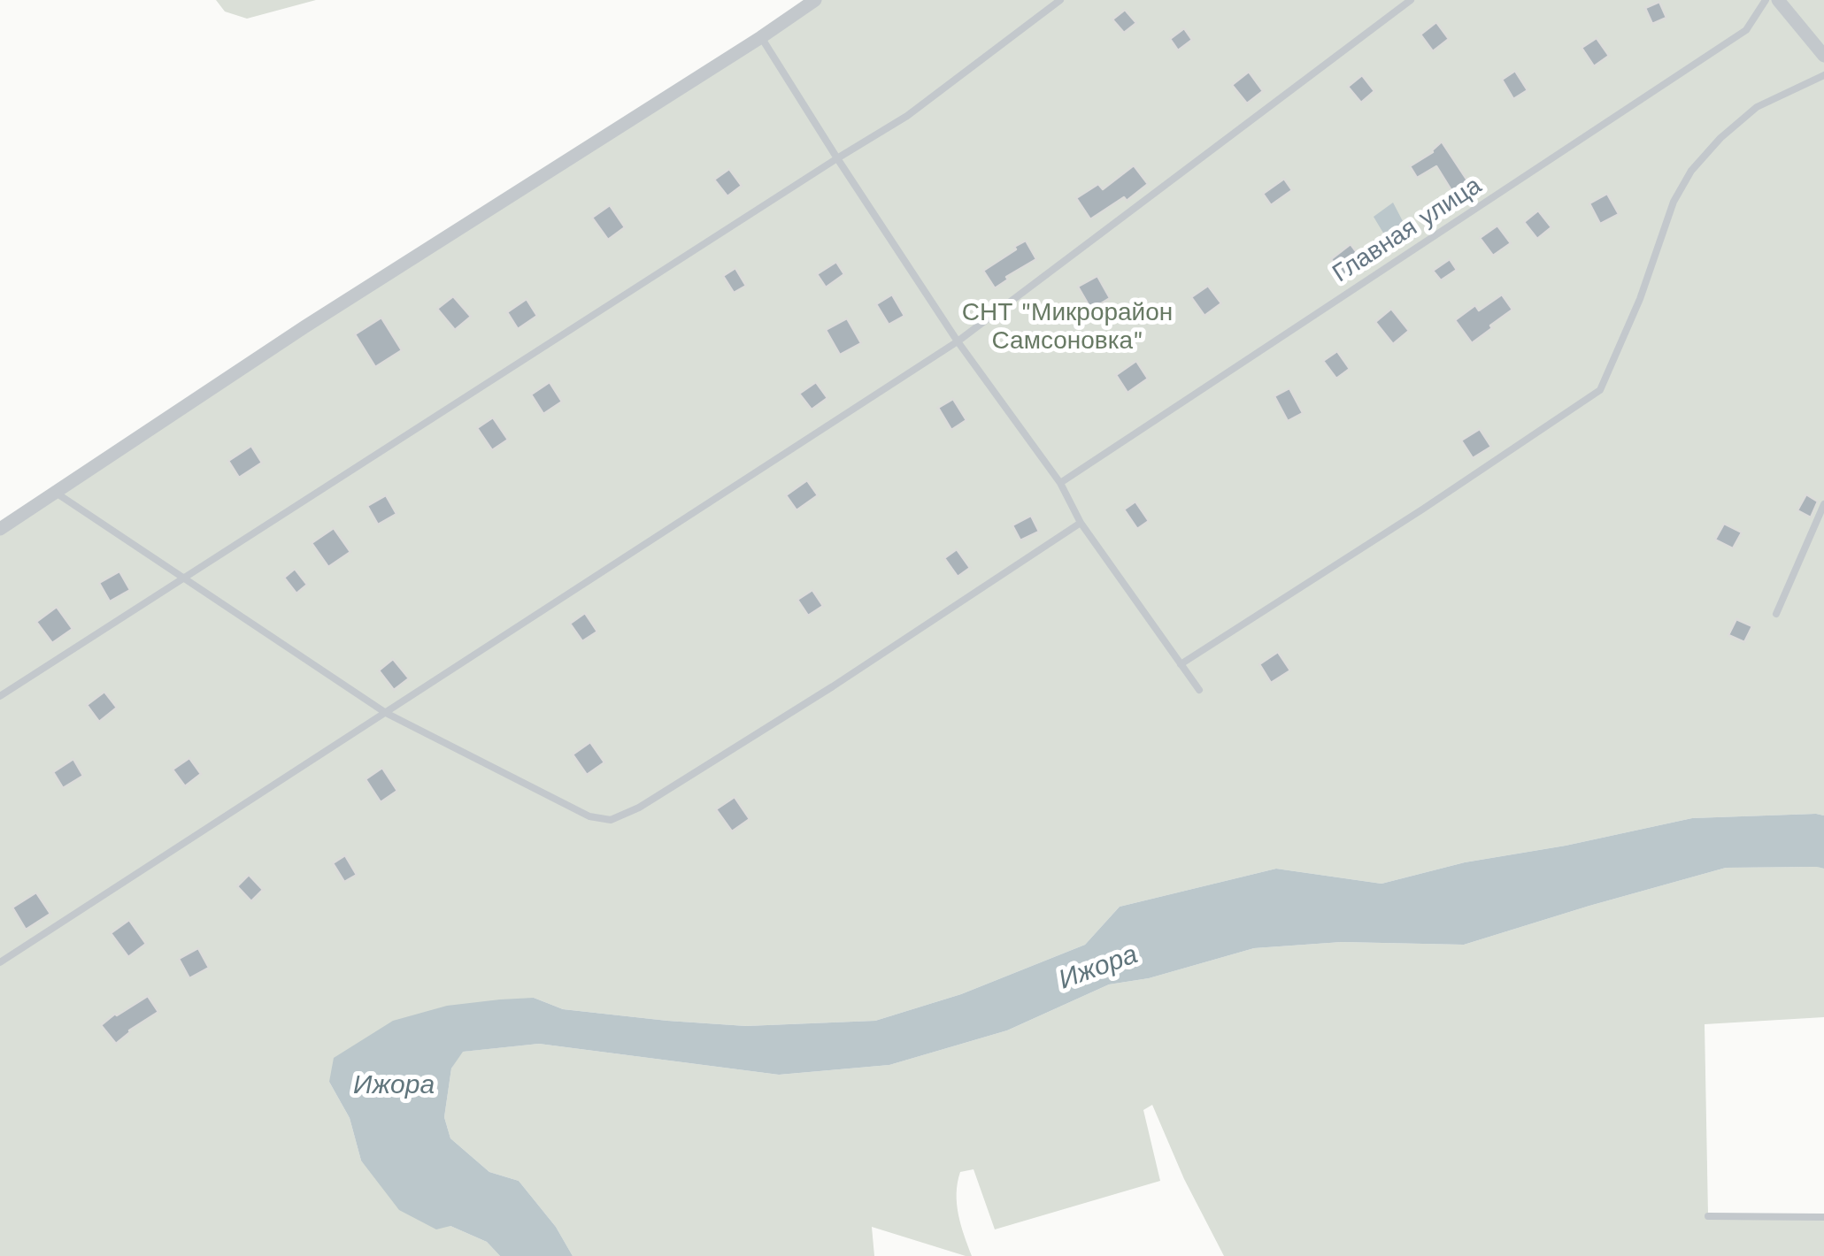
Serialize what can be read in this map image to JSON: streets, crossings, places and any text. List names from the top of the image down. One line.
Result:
{"streets":{"lane":["Главная улица"]},"water":["Ижора"],"parks":["СНТ \"Микрорайон Самсоновка\""]}
